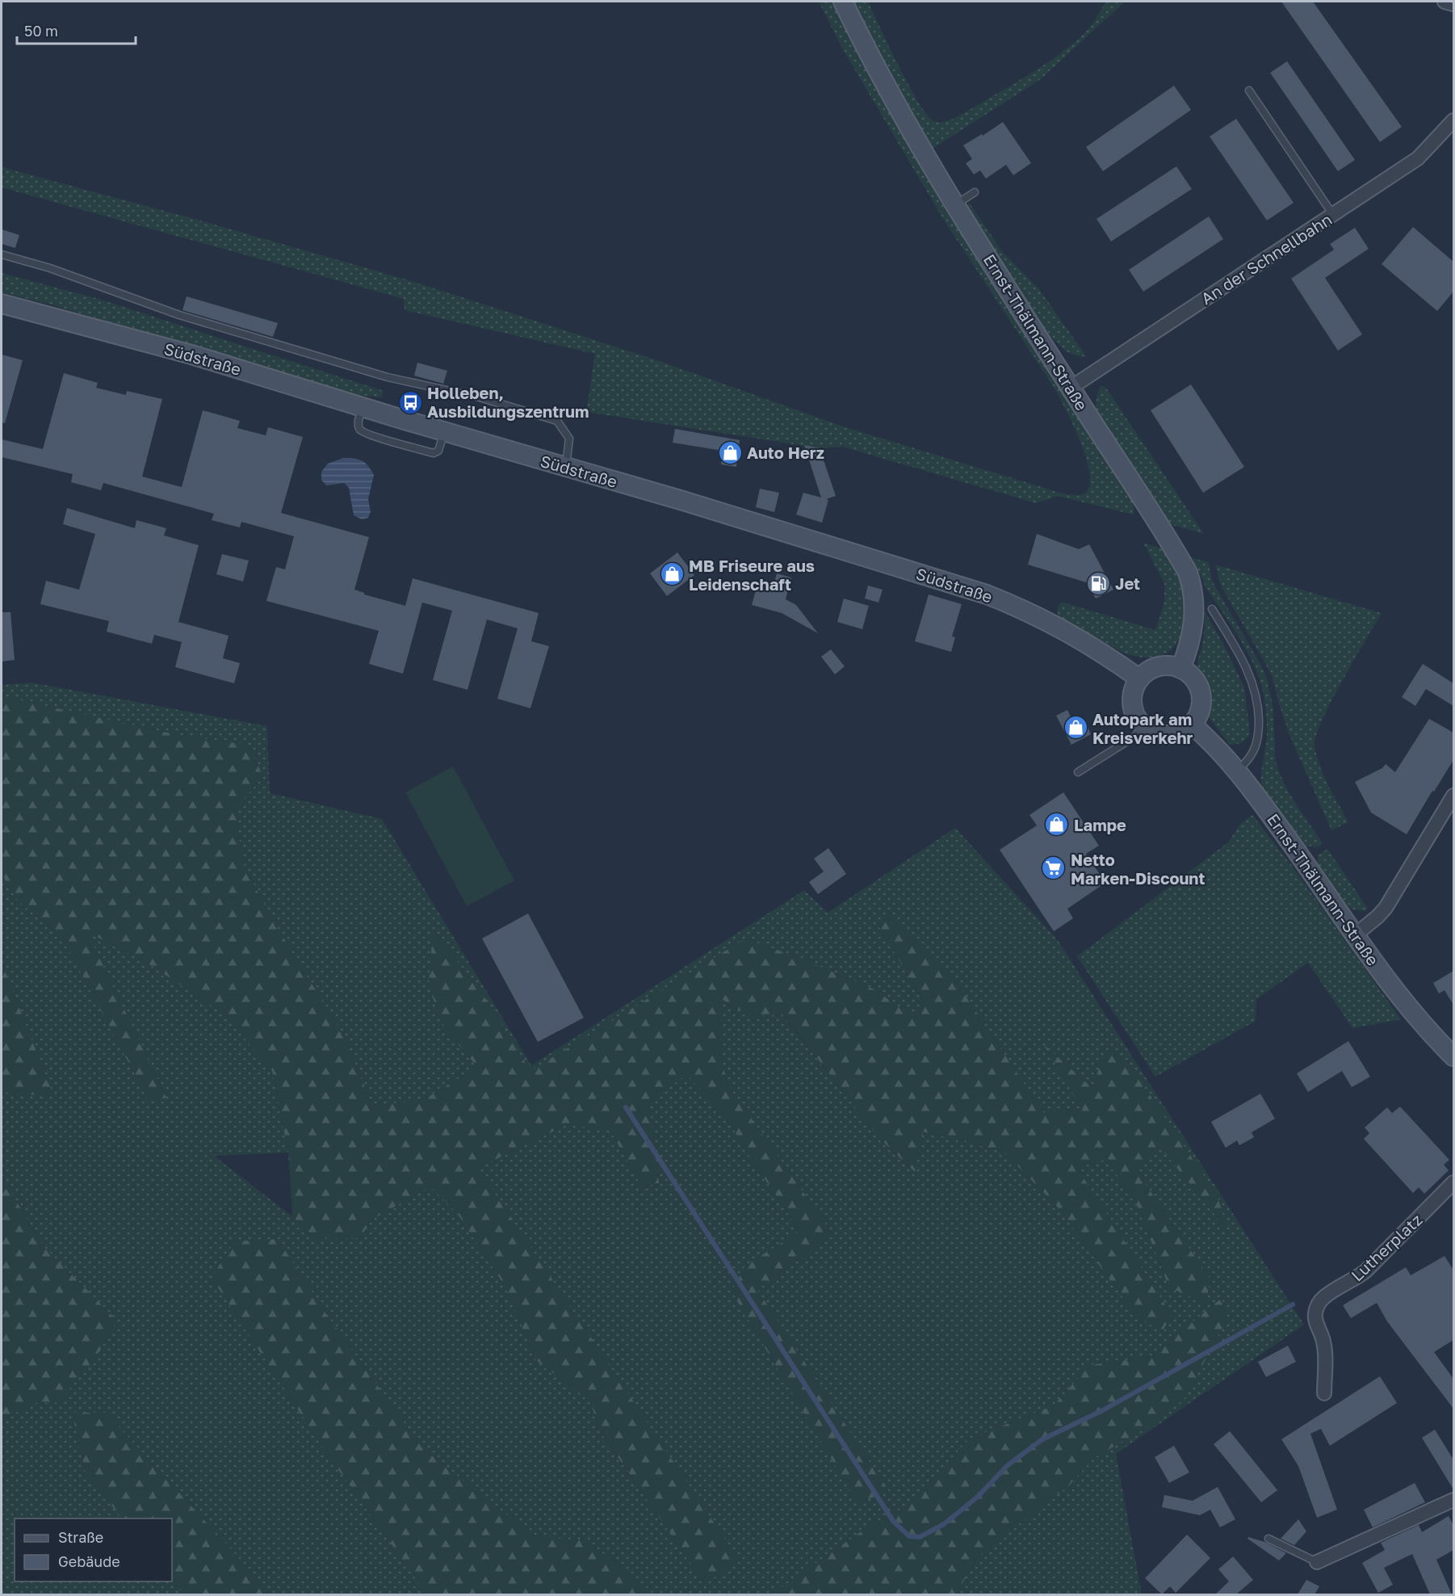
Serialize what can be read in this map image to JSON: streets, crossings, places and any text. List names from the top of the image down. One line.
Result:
{"streets":{"main road":["Ernst-Thälmann-Straße","Südstraße"],"street":["An der Schnellbahn","Lutherplatz"]},"crossings":[["An der Schnellbahn","Ernst-Thälmann-Straße"],["Ernst-Thälmann-Straße","Südstraße"]],"places":{"bus stop":["Holleben, Ausbildungszentrum"],"shop":["Auto Herz","MB Friseure aus Leidenschaft","Autopark am Kreisverkehr","Lampe"],"fuel station":["Jet"],"supermarket":["Netto Marken-Discount"]},"legend":["Straße","Gebäude"],"scale_bar":"50 m"}
